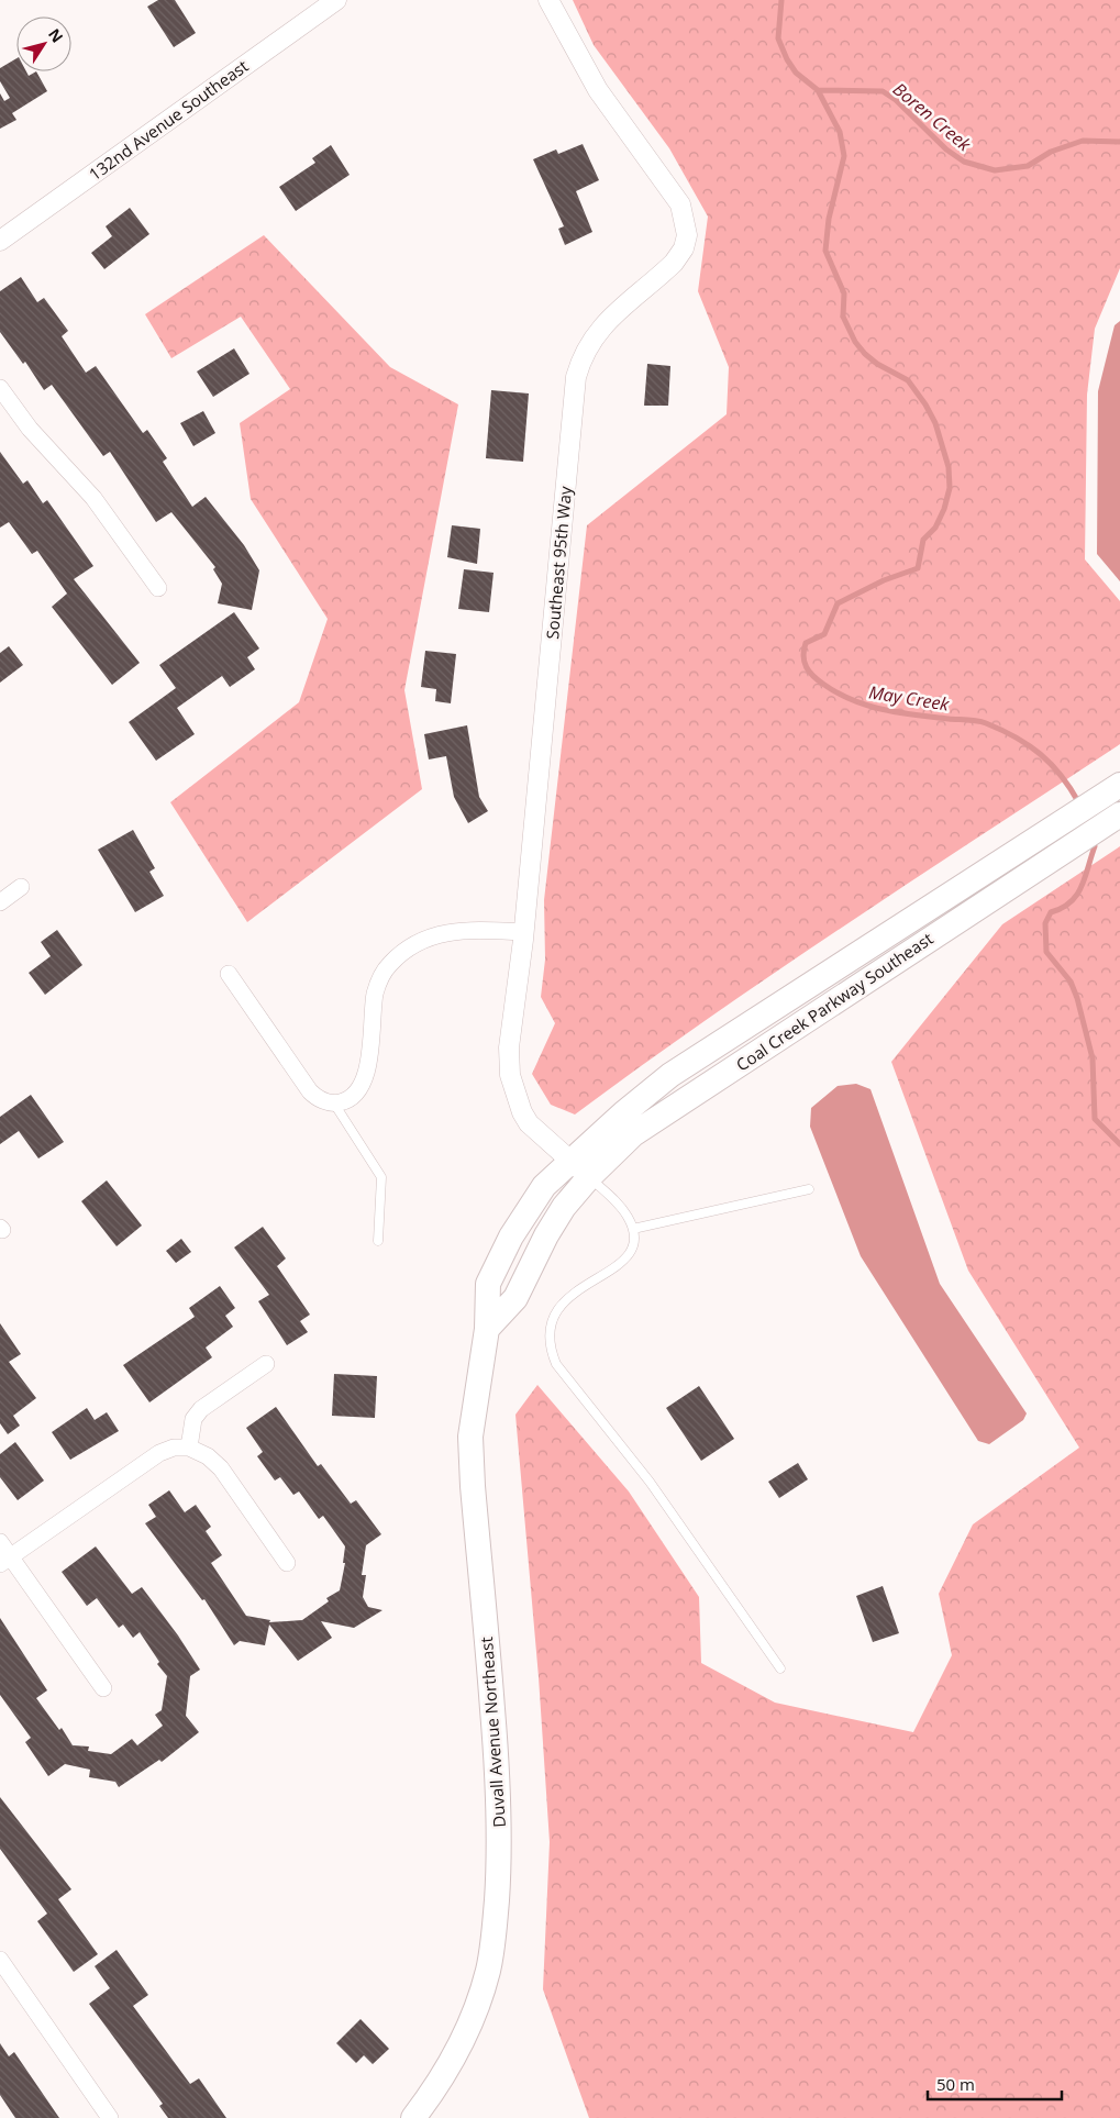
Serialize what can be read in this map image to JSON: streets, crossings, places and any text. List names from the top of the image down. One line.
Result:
{"streets":{"main road":["Coal Creek Parkway Southeast","Duvall Avenue Northeast"],"street":["132nd Avenue Southeast","Southeast 95th Way"]},"crossings":[["Southeast 95th Way","Coal Creek Parkway Southeast"],["Southeast 95th Way","Duvall Avenue Northeast"],["Coal Creek Parkway Southeast","Duvall Avenue Northeast"]],"water":["Boren Creek","May Creek"],"scale_bar":"50 m","north":"top right"}
